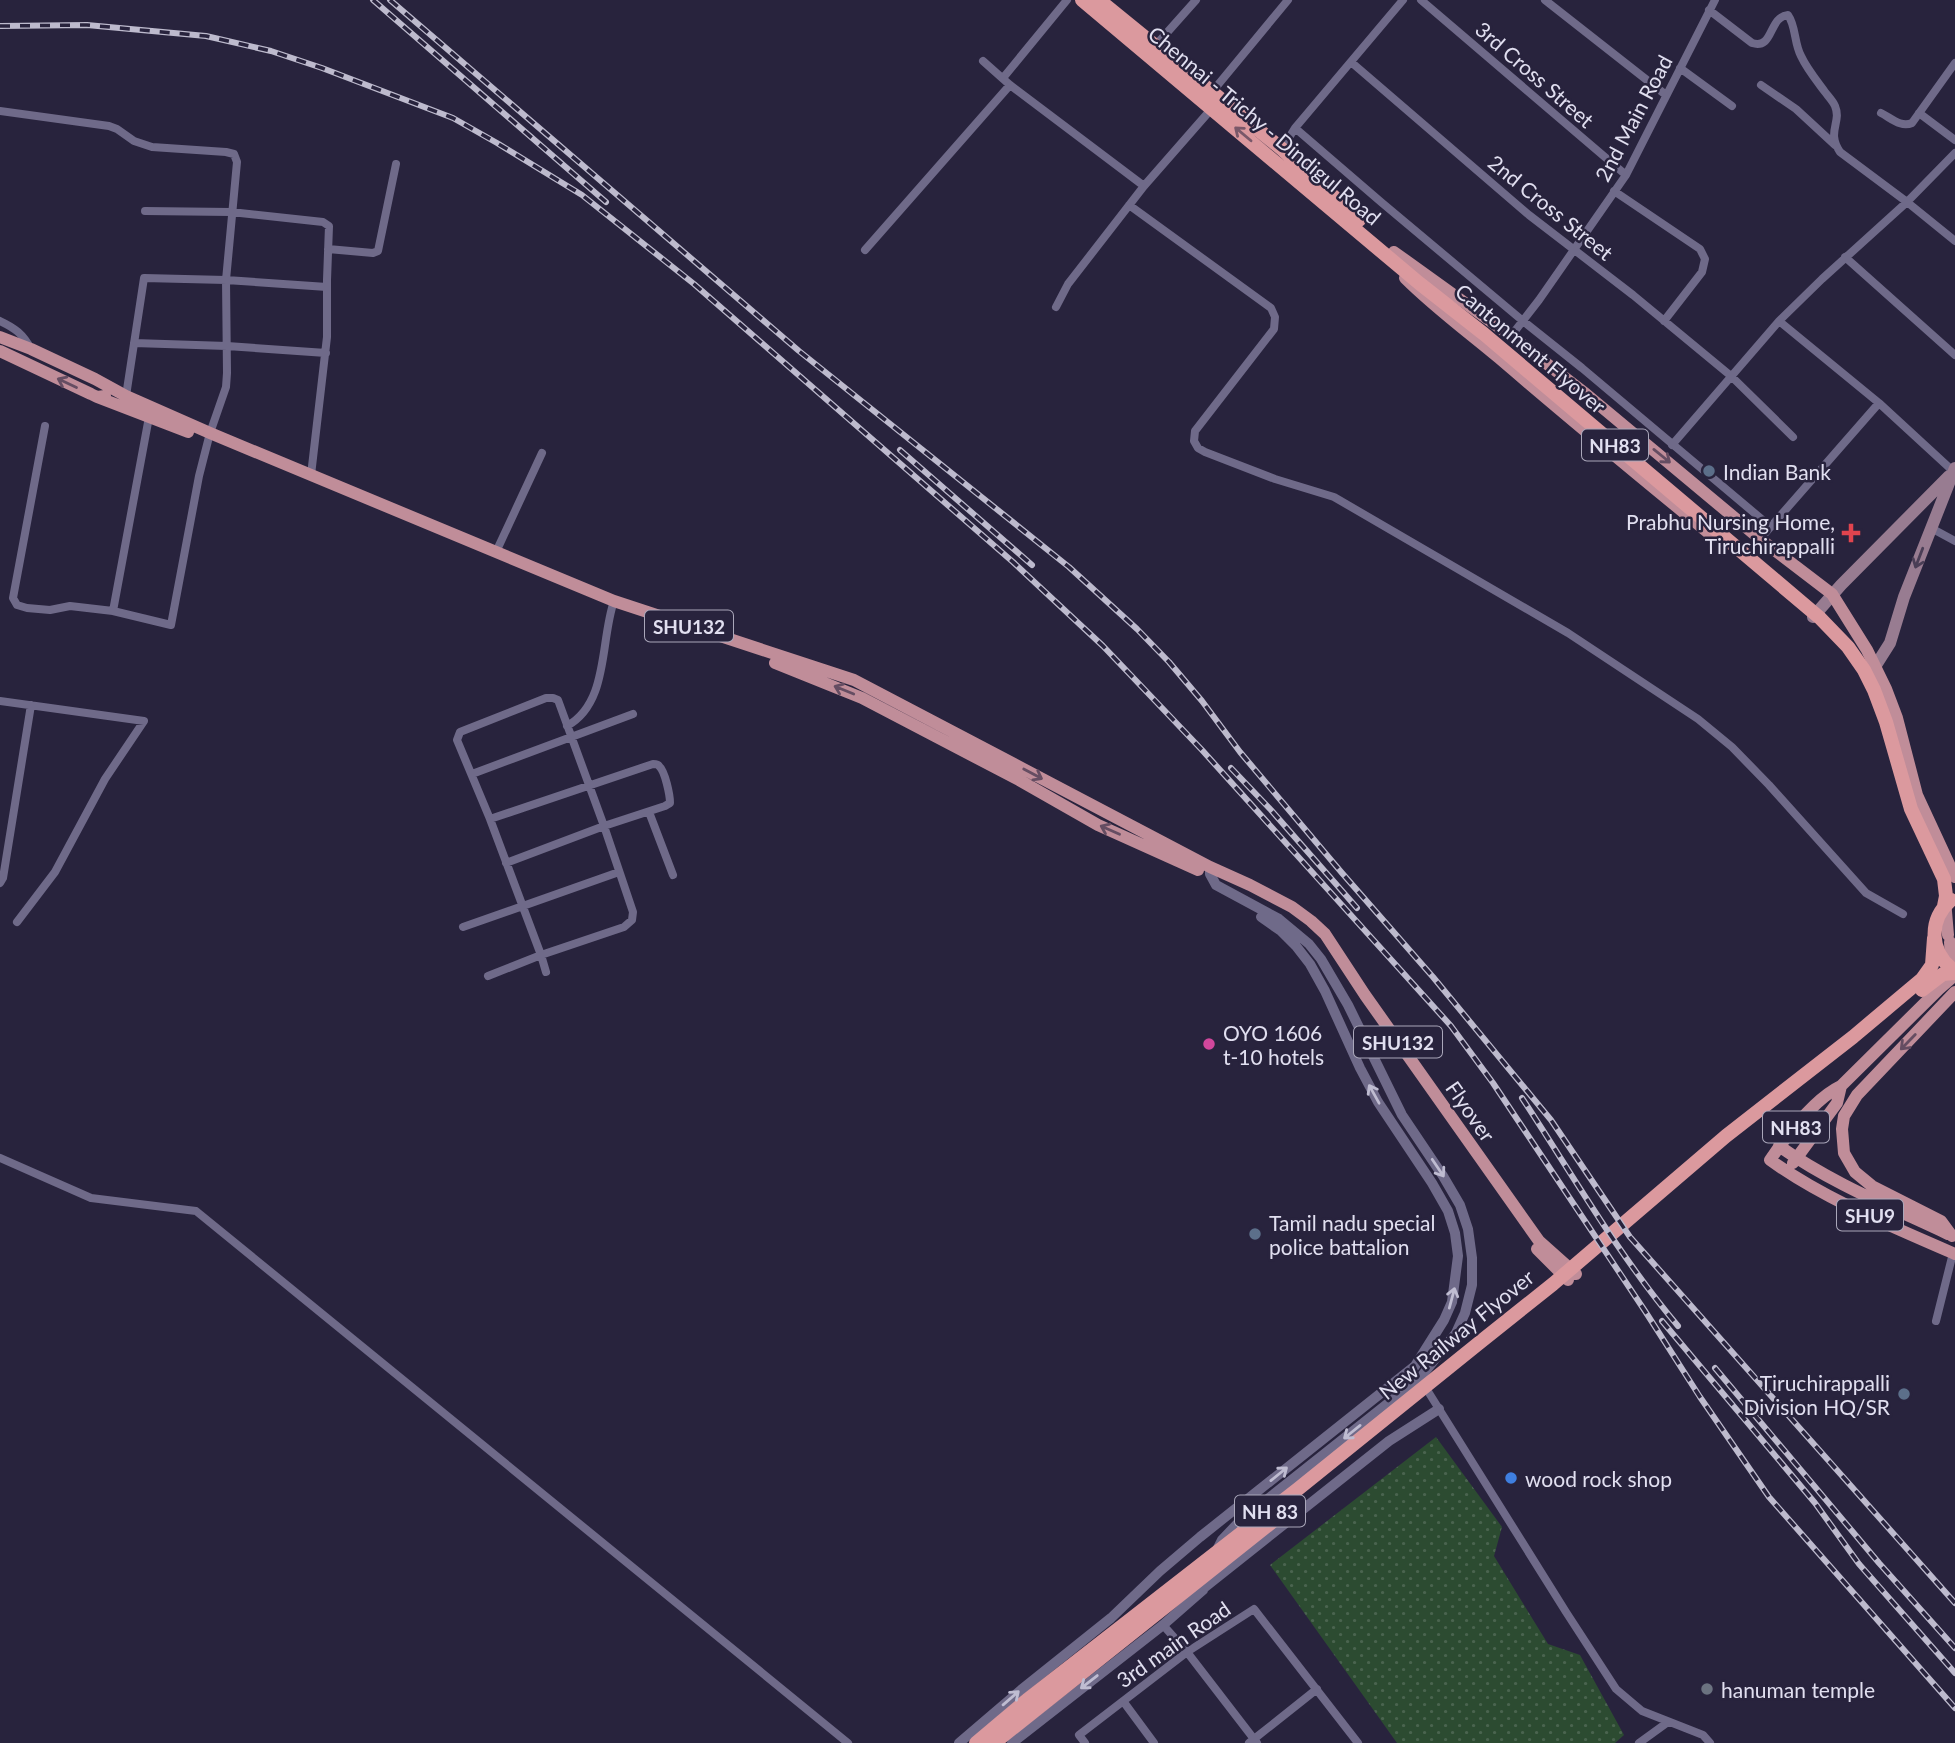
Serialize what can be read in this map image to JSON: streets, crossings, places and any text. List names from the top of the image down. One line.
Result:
{"streets":{"highway":["Chennai - Trichy - Dindigul Road","Cantonment Flyover","NH83","New Railway Flyover","NH 83"],"main road":["SHU132","Flyover","SHU9"],"street":["3rd Cross Street","2nd Main Road","2nd Cross Street","3rd main Road"]},"crossings":[["3rd Cross Street","2nd Main Road"],["2nd Main Road","2nd Cross Street"],["Chennai - Trichy - Dindigul Road","Cantonment Flyover"],["Chennai - Trichy - Dindigul Road","NH83"],["Cantonment Flyover","NH83"],["Cantonment Flyover","New Railway Flyover"],["NH83","SHU9"],["NH83","New Railway Flyover"],["SHU132","Flyover"],["Flyover","New Railway Flyover"]],"places":{"other":["Indian Bank","OYO 1606 t-10 hotels","Tamil nadu special police battalion","Tiruchirappalli Division HQ/SR","wood rock shop","hanuman temple"],"health":["Prabhu Nursing Home, Tiruchirappalli"]}}
